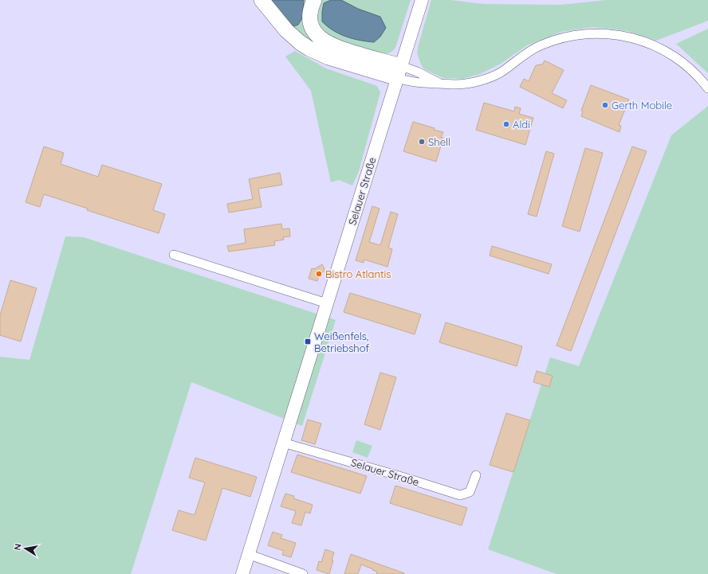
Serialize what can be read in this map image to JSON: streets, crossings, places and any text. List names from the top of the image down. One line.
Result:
{"streets":{"main road":["Selauer Straße"]},"places":{"other":["Gerth Mobile","Aldi","Shell","Bistro Atlantis"],"transit":["Weißenfels, Betriebshof"]},"north":"left"}
